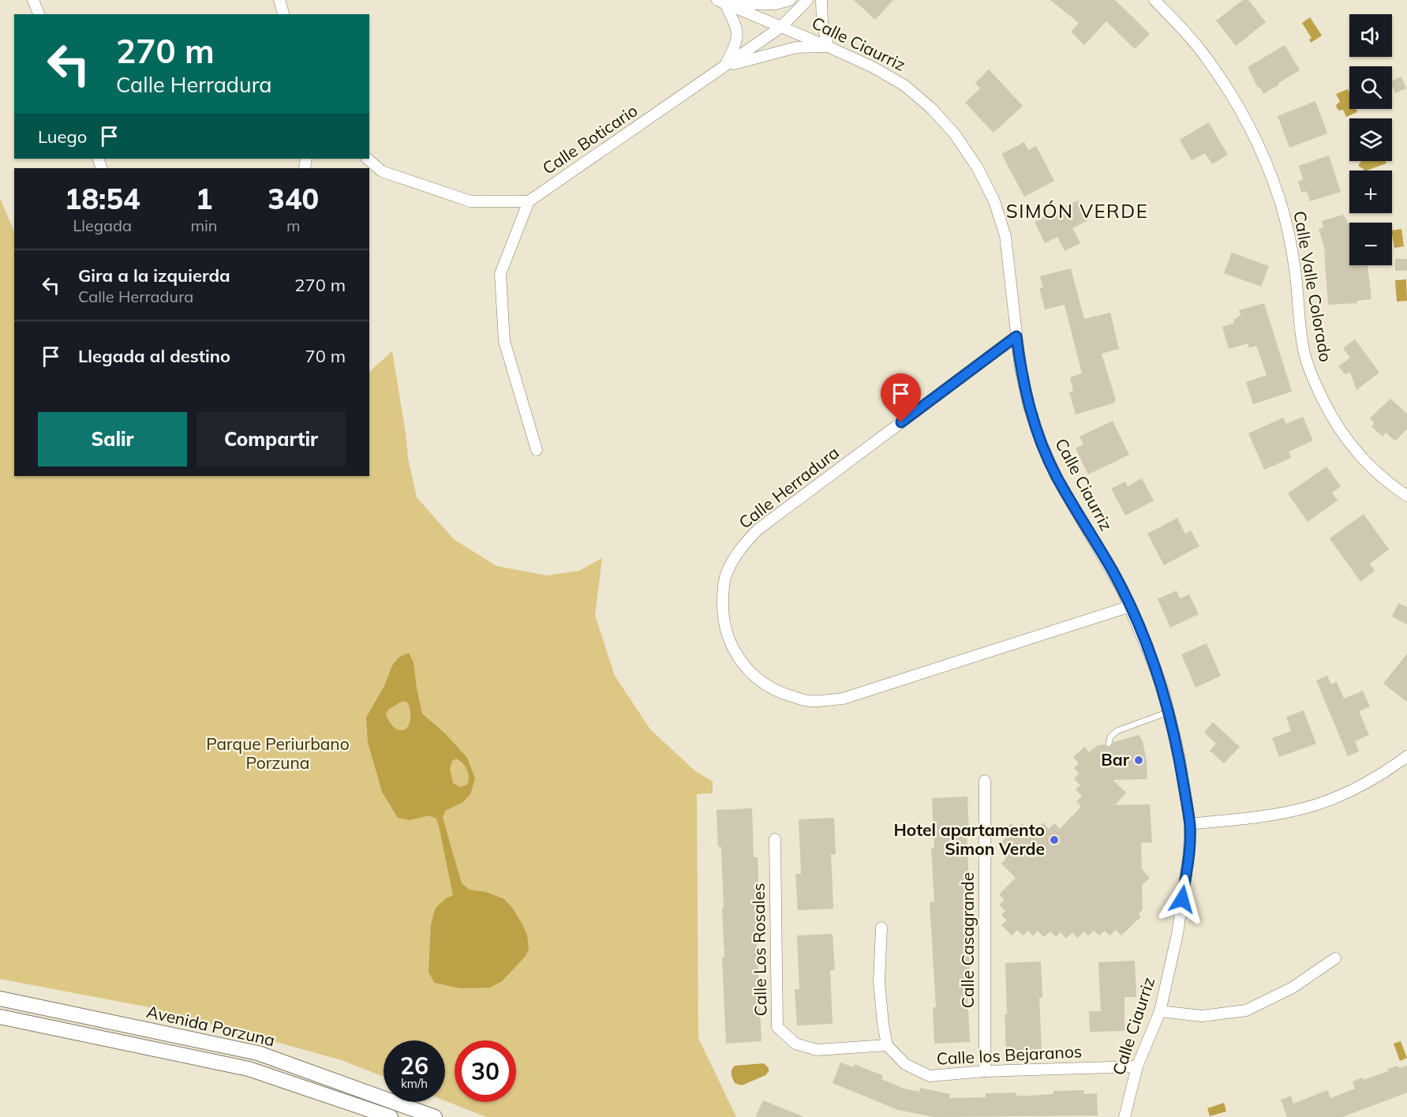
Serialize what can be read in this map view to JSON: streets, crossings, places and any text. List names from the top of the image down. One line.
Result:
{"streets":{"street":["Calle Ciaurriz","Calle Boticario","Calle Valle Colorado","Calle Herradura","Calle Casagrande","Calle Los Rosales","Avenida Porzuna","Calle los Bejaranos"]},"crossings":[["Calle Ciaurriz","Calle Boticario"],["Calle Ciaurriz","Calle Herradura"],["Calle Ciaurriz","Calle los Bejaranos"],["Calle Casagrande","Calle los Bejaranos"],["Calle Los Rosales","Calle los Bejaranos"]],"districts":["SIMÓN VERDE"],"parks":["Parque Periurbano Porzuna"],"places":["Bar","Hotel apartamento Simon Verde"],"page":{"map_buttons":["+","−"],"turn":["270 m","Calle Herradura"],"then":"Luego","eta":["18:54","Llegada","1","min","340","m"],"list":[{"name":"Gira a la izquierda","note":"Calle Herradura","value":"270 m"},{"name":"Llegada al destino","value":"70 m"}],"buttons":["Salir","Compartir"],"speed":"26 km/h","limit":"30"}}
